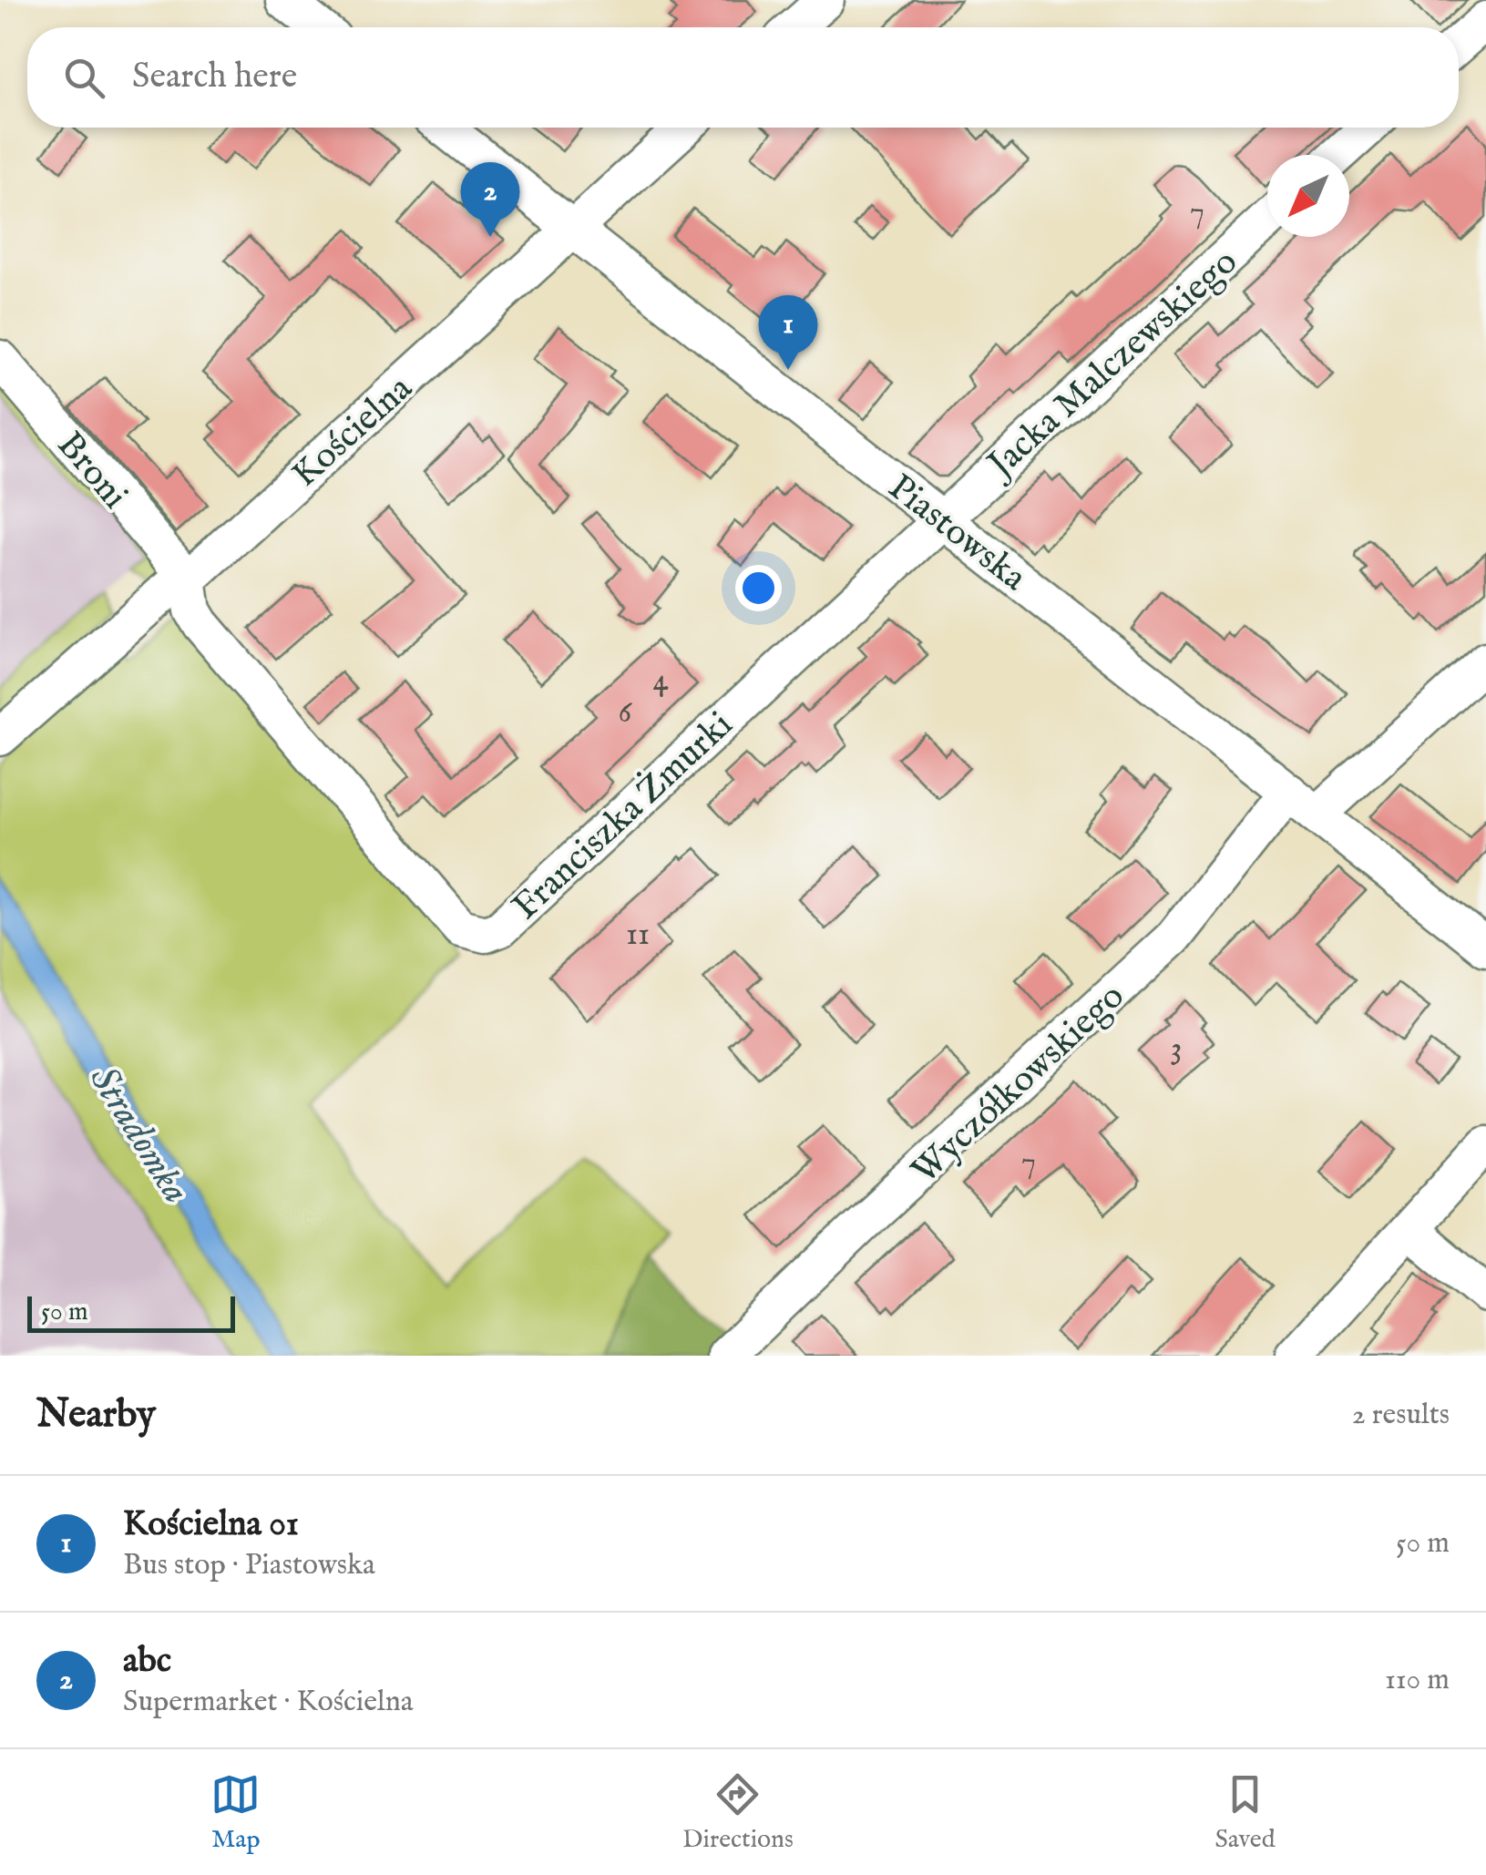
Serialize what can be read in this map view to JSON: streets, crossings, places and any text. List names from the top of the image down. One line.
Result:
{"streets":{"street":["Jacka Malczewskiego","Kościelna","Broni","Piastowska","Franciszka Żmurki","Wyczółkowskiego"]},"crossings":[["Jacka Malczewskiego","Piastowska"],["Jacka Malczewskiego","Franciszka Żmurki"],["Kościelna","Broni"],["Kościelna","Piastowska"],["Kościelna","Franciszka Żmurki"],["Broni","Franciszka Żmurki"],["Piastowska","Franciszka Żmurki"],["Piastowska","Wyczółkowskiego"]],"water":["Stradomka"],"house_numbers":["7","4","6","11","3","7"],"scale_bar":"50 m","north":"bottom left","page":{"search":"Search here","pins":["2","1"],"scale":"50 m","heading":["Nearby","2 results"],"list":[{"mark":"1","name":"Kościelna 01","note":"Bus stop · Piastowska","value":"50 m"},{"mark":"2","name":"abc","note":"Supermarket · Kościelna","value":"110 m"}],"nav":["Map","Directions","Saved"]}}
